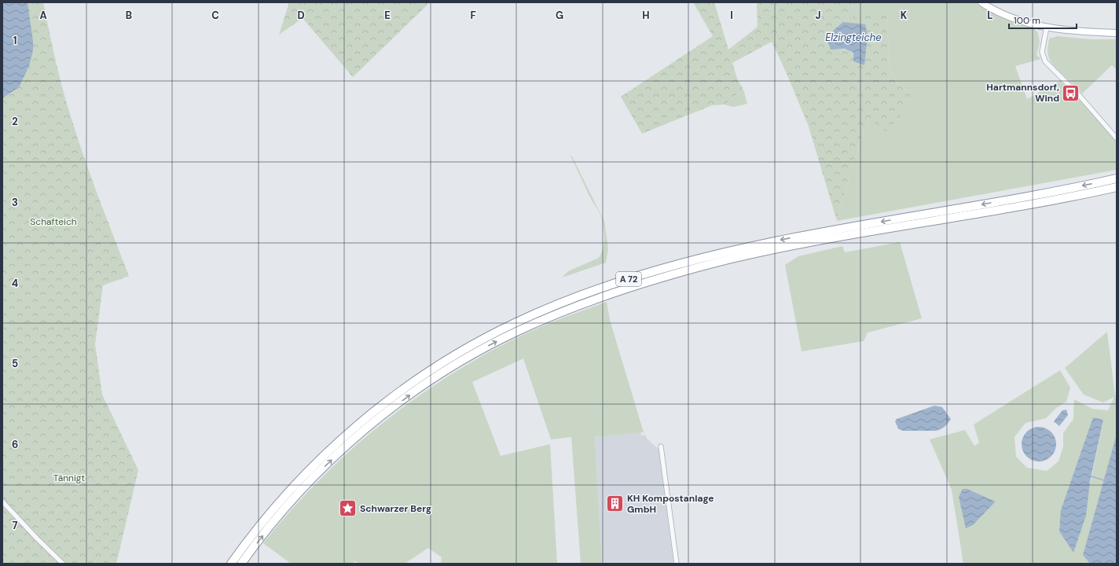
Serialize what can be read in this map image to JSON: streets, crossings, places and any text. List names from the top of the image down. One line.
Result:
{"streets":{"highway":["A 72"]},"water":["Elzingteiche"],"parks":["Schafteich","Tännigt"],"places":{"bus stop":["Hartmannsdorf, Wind"],"building":["KH Kompostanlage GmbH"],"place":["Schwarzer Berg"]},"scale_bar":"100 m","grid":{"columns":["A","B","C","D","E","F","G","H","I","J","K","L"],"rows":["1","2","3","4","5","6","7"]}}
